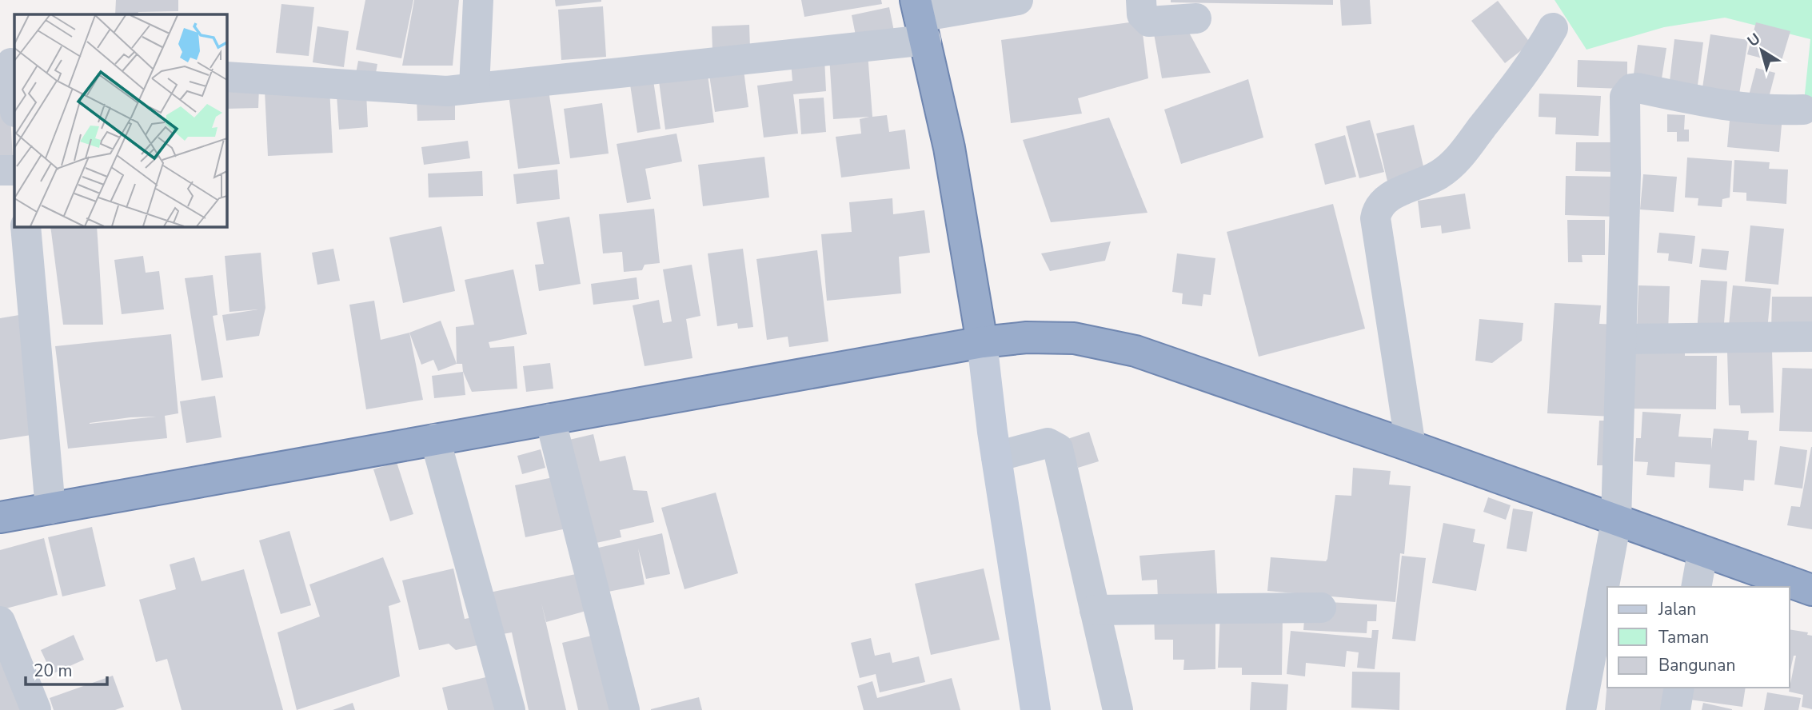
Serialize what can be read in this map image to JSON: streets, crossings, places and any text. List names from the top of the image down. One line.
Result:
{"legend":["Jalan","Taman","Bangunan"],"scale_bar":"20 m","north":"top left"}
